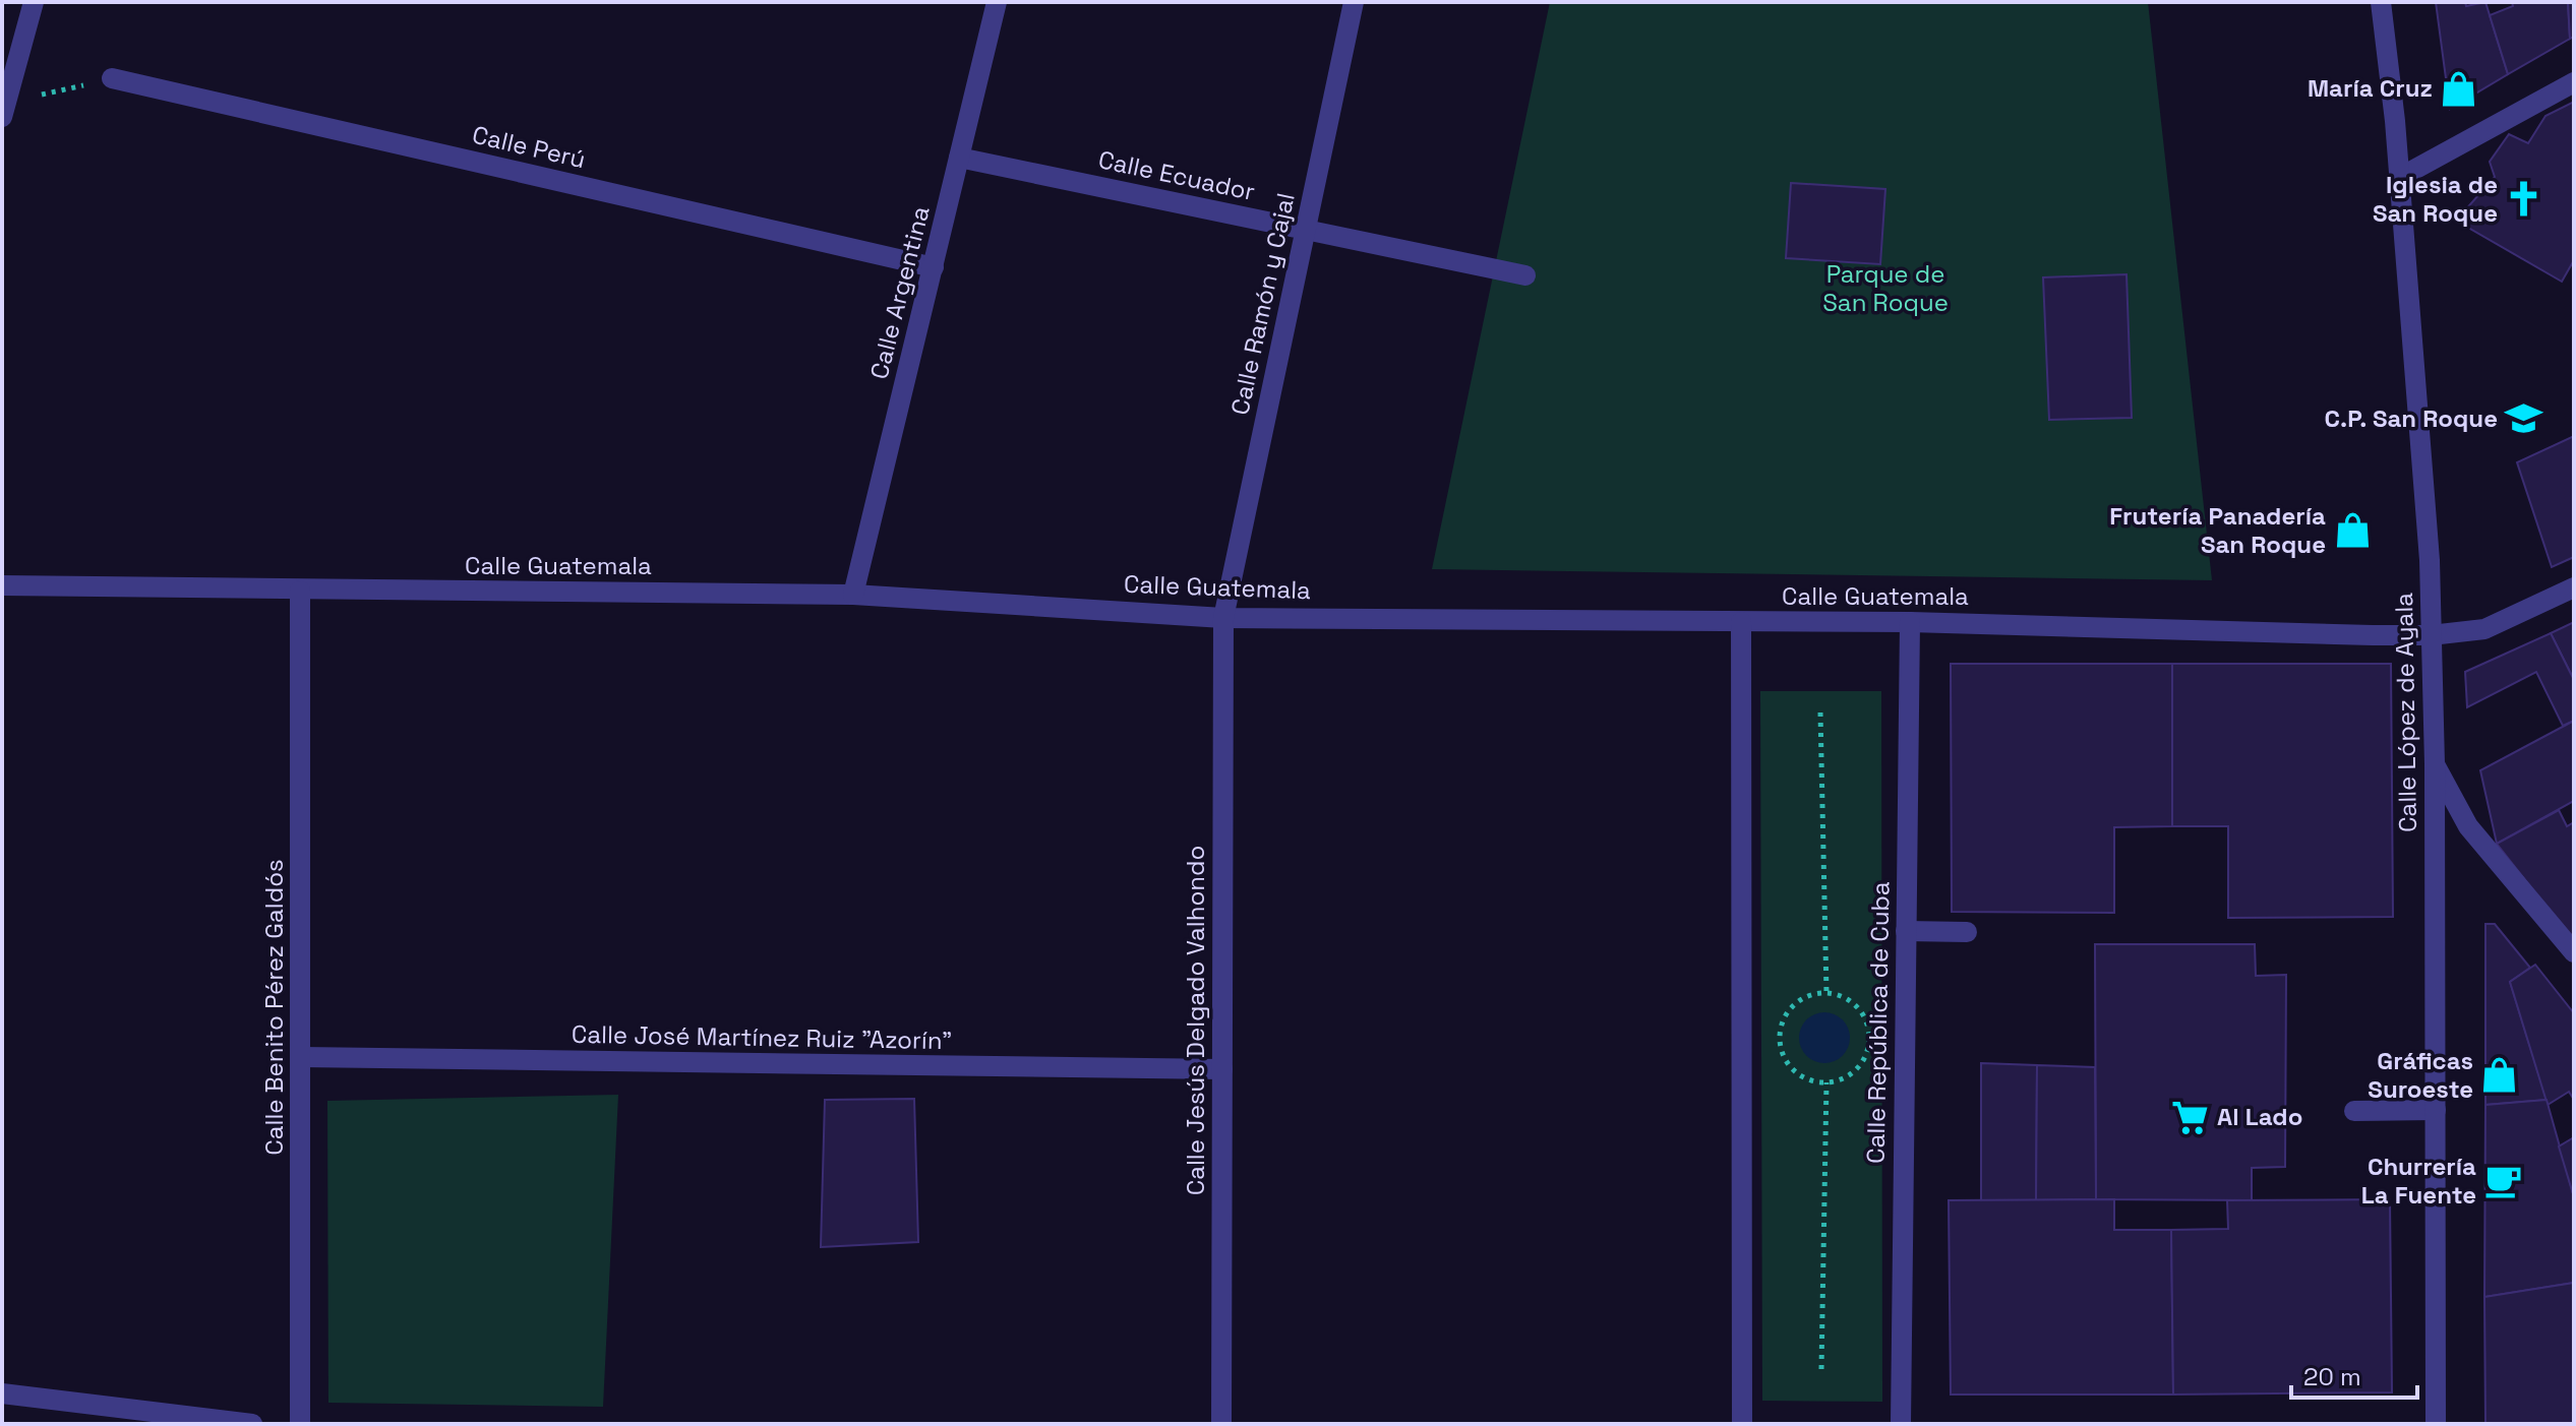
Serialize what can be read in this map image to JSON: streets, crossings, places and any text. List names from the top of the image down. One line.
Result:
{"streets":{"street":["Calle Perú","Calle Ecuador","Calle Argentina","Calle Ramón y Cajal","Calle Guatemala","Calle López de Ayala","Calle Benito Pérez Galdós","Calle Jesús Delgado Valhondo","Calle República de Cuba","Calle José Martínez Ruiz \"Azorín\""]},"crossings":[["Calle Perú","Calle Argentina"],["Calle Ecuador","Calle Argentina"],["Calle Ecuador","Calle Ramón y Cajal"],["Calle Argentina","Calle Guatemala"],["Calle Ramón y Cajal","Calle Guatemala"],["Calle Ramón y Cajal","Calle Jesús Delgado Valhondo"],["Calle Guatemala","Calle López de Ayala"],["Calle Guatemala","Calle Benito Pérez Galdós"],["Calle Guatemala","Calle Jesús Delgado Valhondo"],["Calle Guatemala","Calle República de Cuba"],["Calle Benito Pérez Galdós","Calle José Martínez Ruiz \"Azorín\""],["Calle Jesús Delgado Valhondo","Calle José Martínez Ruiz \"Azorín\""]],"parks":["Parque de San Roque"],"places":{"shop":["María Cruz","Frutería Panadería San Roque","Gráficas Suroeste"],"church":["Iglesia de San Roque"],"school or university":["C.P. San Roque"],"supermarket":["Al Lado"],"cafe":["Churrería La Fuente"]},"scale_bar":"20 m"}
